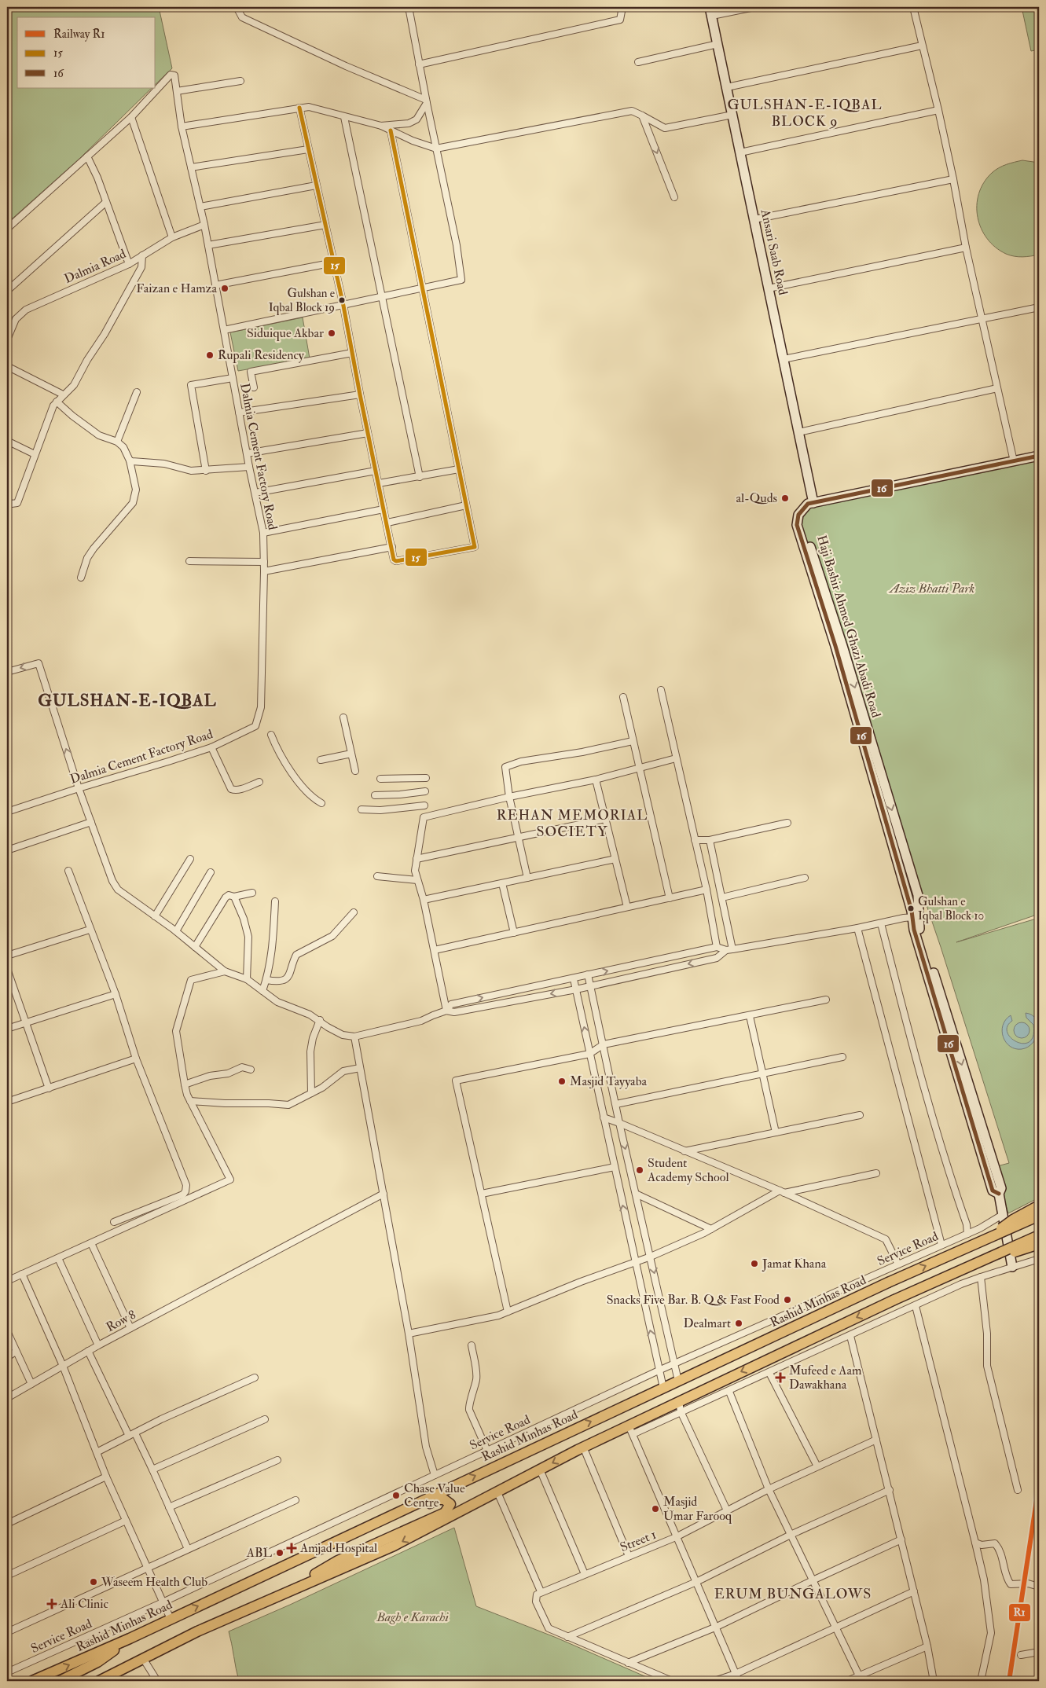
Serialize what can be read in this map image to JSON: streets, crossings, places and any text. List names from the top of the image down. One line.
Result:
{"streets":{"main road":["Rashid Minhas Road"],"street":["Ansari Saab Road","Dalmia Road","Dalmia Cement Factory Road","Haji Bashir Ahmed Ghazi Abadi Road","Service Road","Row 8","Street 1"]},"crossings":[["Ansari Saab Road","Haji Bashir Ahmed Ghazi Abadi Road"],["Dalmia Road","Dalmia Cement Factory Road"],["Haji Bashir Ahmed Ghazi Abadi Road","Service Road"]],"districts":["GULSHAN-E-IQBAL BLOCK 9","GULSHAN-E-IQBAL","REHAN MEMORIAL SOCIETY","ERUM BUNGALOWS"],"parks":["Aziz Bhatti Park","Bagh e Karachi"],"places":{"other":["Faizan e Hamza","Gulshan e Iqbal Block 19","Siduique Akbar","Rupali Residency","al-Quds","Gulshan e Iqbal Block 10","Masjid Tayyaba","Student Academy School","Jamat Khana","Snacks Five Bar. B. Q & Fast Food","Dealmart","Chase Value Centre","Masjid Umar Farooq","ABL","Waseem Health Club"],"health":["Mufeed e Aam Dawakhana","Amjad Hospital","Ali Clinic"]},"lines":["transit line 15","transit line 16","rail line R1"],"legend":["Railway R1","15","16"]}
